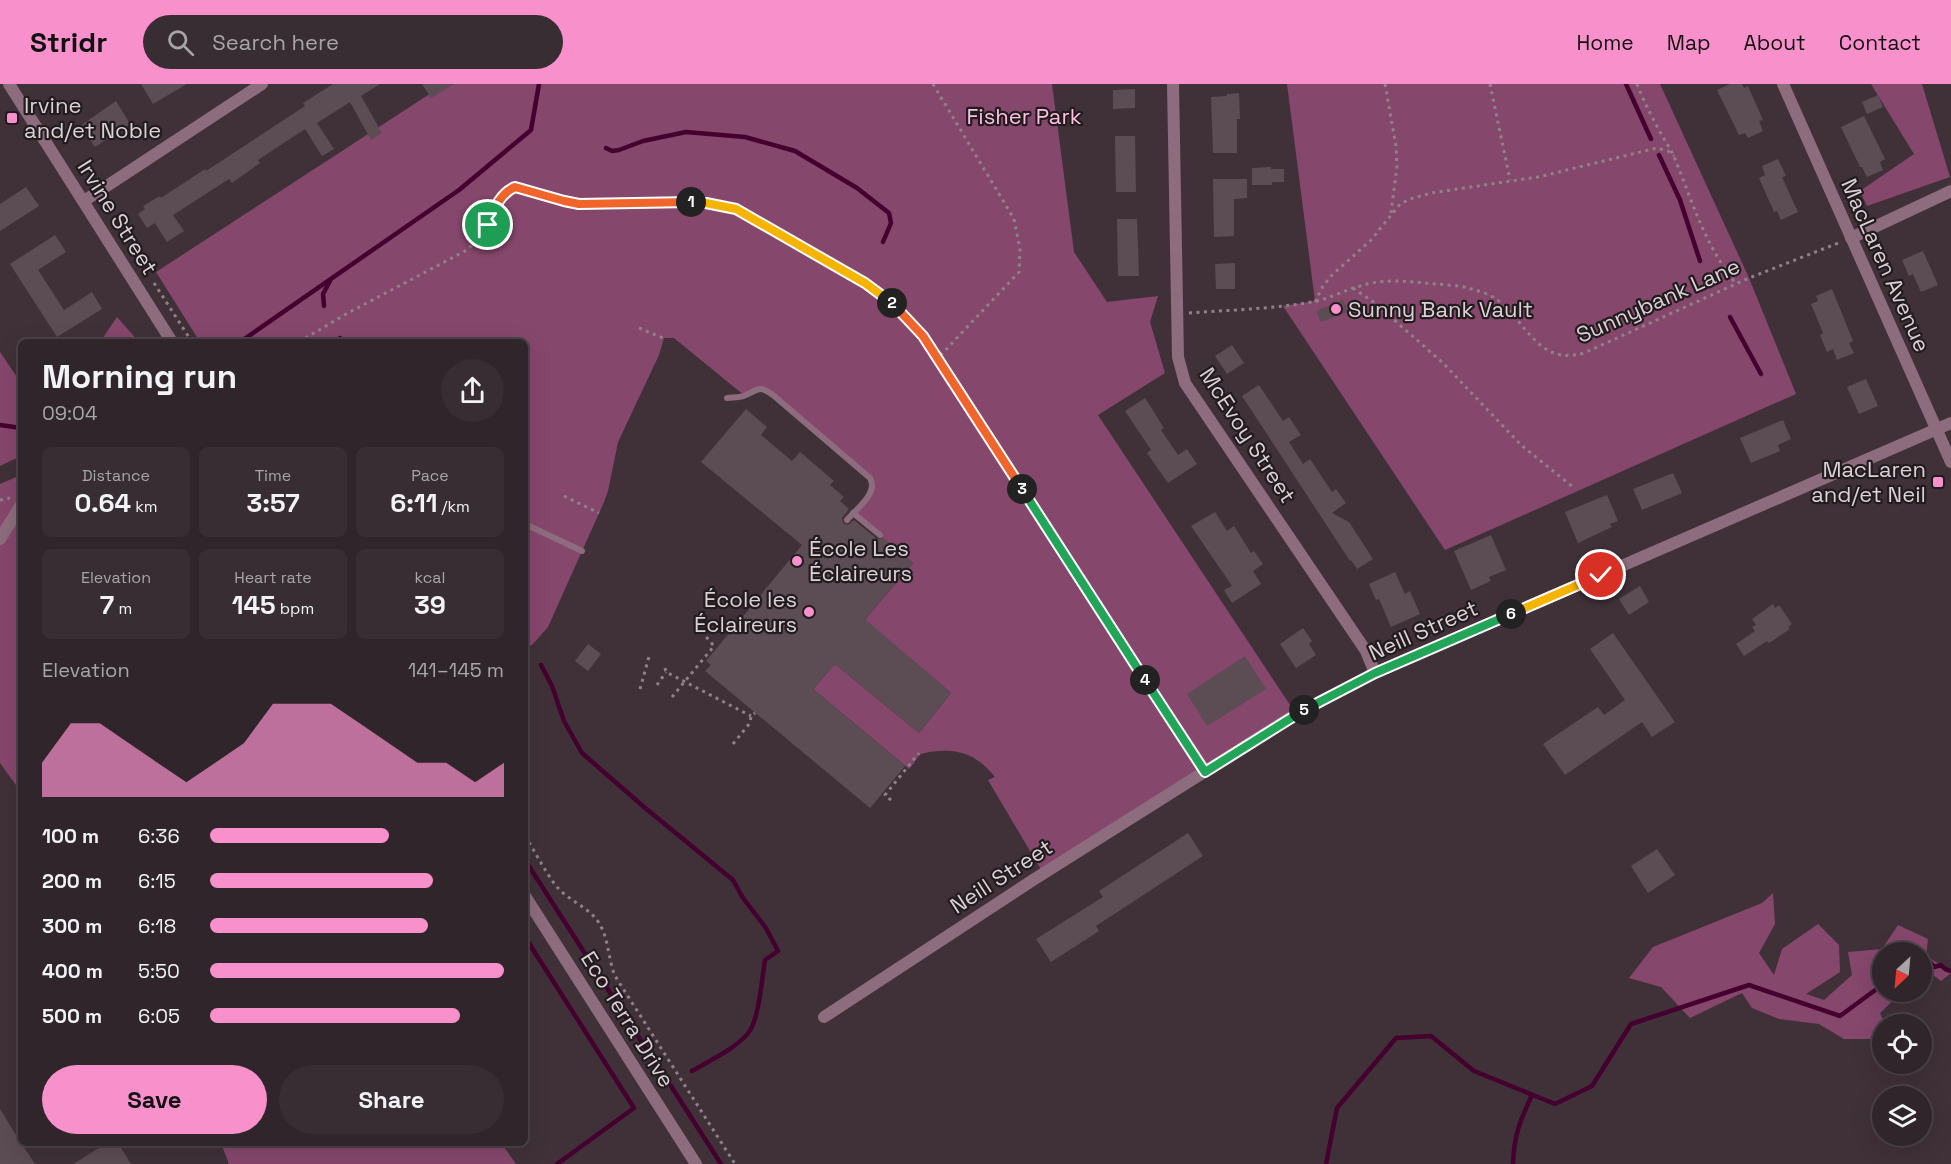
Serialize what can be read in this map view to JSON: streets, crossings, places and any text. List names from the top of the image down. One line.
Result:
{"streets":{"street":["Irvine Street","MacLaren Avenue","McEvoy Street","Neill Street","Eco Terra Drive"],"path":["Sunnybank Lane"]},"crossings":[["MacLaren Avenue","Sunnybank Lane"],["MacLaren Avenue","Neill Street"],["Sunnybank Lane","McEvoy Street"],["McEvoy Street","Neill Street"]],"parks":["Fisher Park"],"places":{"transit":["Irvine and/et Noble","MacLaren and/et Neil"],"other":["Sunny Bank Vault","École Les Éclaireurs","École les Éclaireurs"]},"north":"bottom left","page":{"header":"Stridr","search":"Search here","nav":["Home","Map","About","Contact"],"pins":["1","2","3","6","4","5"],"heading":["Morning run","09:04"],"stats":[["Distance","0.64 km"],["Time","3:57"],["Pace","6:11 /km"],["Elevation","7 m"],["Heart rate","145 bpm"],["kcal","39"]],"chart":["Elevation","141–145 m"],"list":[{"name":"100 m","note":"6:36"},{"name":"200 m","note":"6:15"},{"name":"300 m","note":"6:18"},{"name":"400 m","note":"5:50"},{"name":"500 m","note":"6:05"}],"buttons":["Save","Share"]}}
